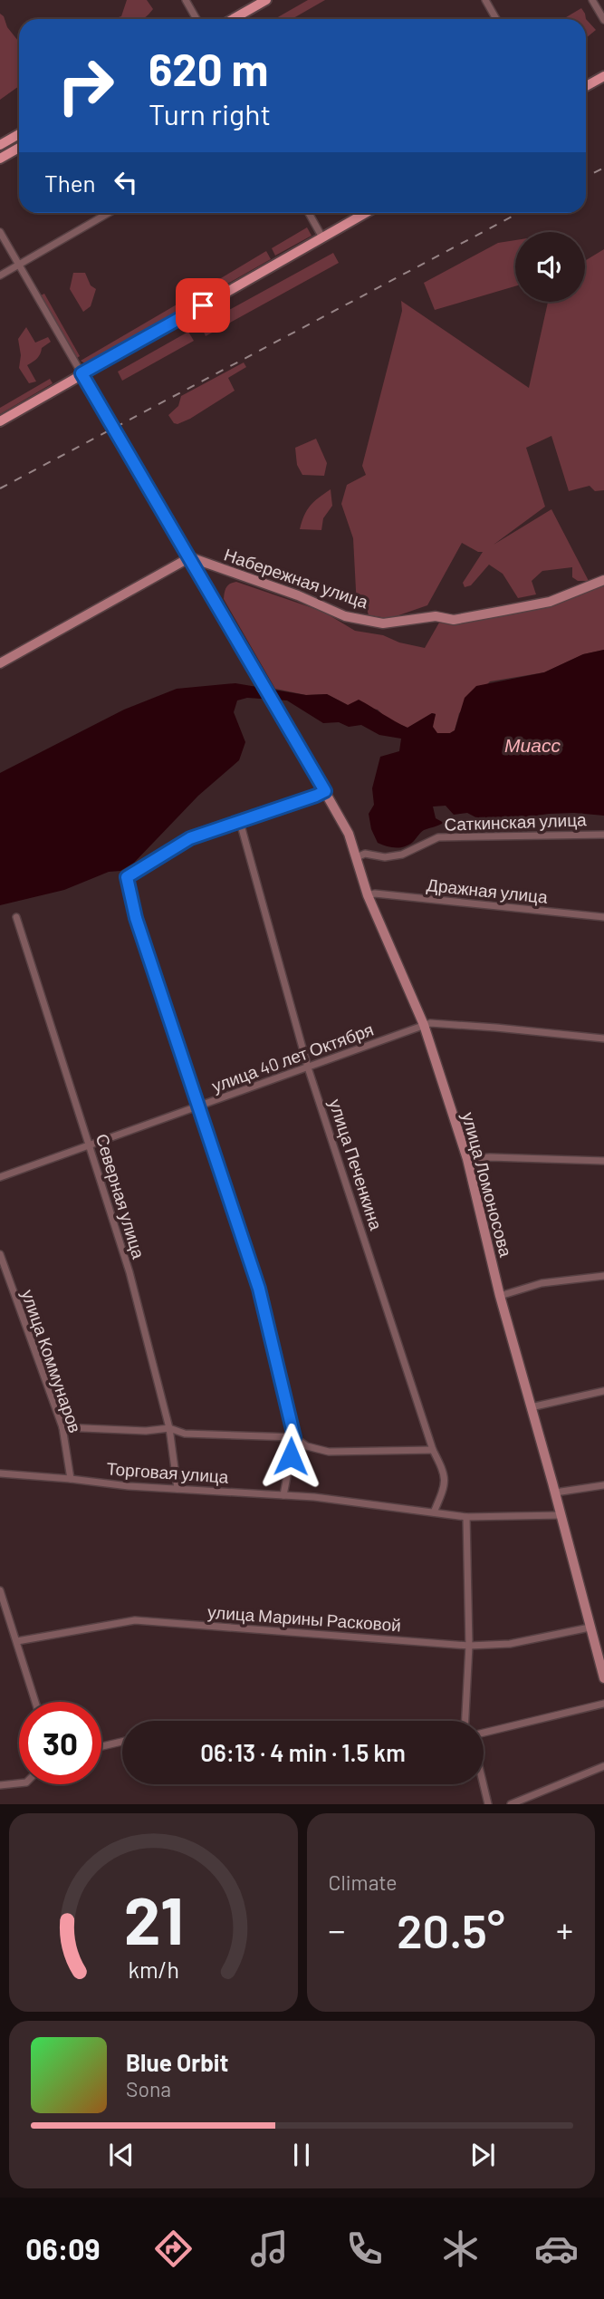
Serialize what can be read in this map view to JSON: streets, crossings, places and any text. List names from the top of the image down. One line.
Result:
{"streets":{"street":["Набережная улица","Саткинская улица","Дражная улица","улица 40 лет Октября","улица Печенкина","улица Ломоносова","Северная улица","улица Коммунаров","Торговая улица","улица Марины Расковой"]},"crossings":[["Набережная улица","улица Ломоносова"],["Саткинская улица","улица Ломоносова"],["Дражная улица","улица Ломоносова"],["улица 40 лет Октября","улица Печенкина"],["улица 40 лет Октября","улица Ломоносова"],["улица 40 лет Октября","Северная улица"],["улица Печенкина","Торговая улица"],["улица Ломоносова","Торговая улица"],["улица Ломоносова","улица Марины Расковой"],["Северная улица","Торговая улица"],["улица Коммунаров","Торговая улица"]],"water":["Миасс"],"page":{"turn":["620 m","Turn right"],"then":"Then","limit":"30","trip":"06:13 · 4 min · 1.5 km","tile":"Climate","heat":["−","20.5°","+"],"song":["Blue Orbit","Sona"],"tabs":"06:09","gauge":["21","km/h"]}}
